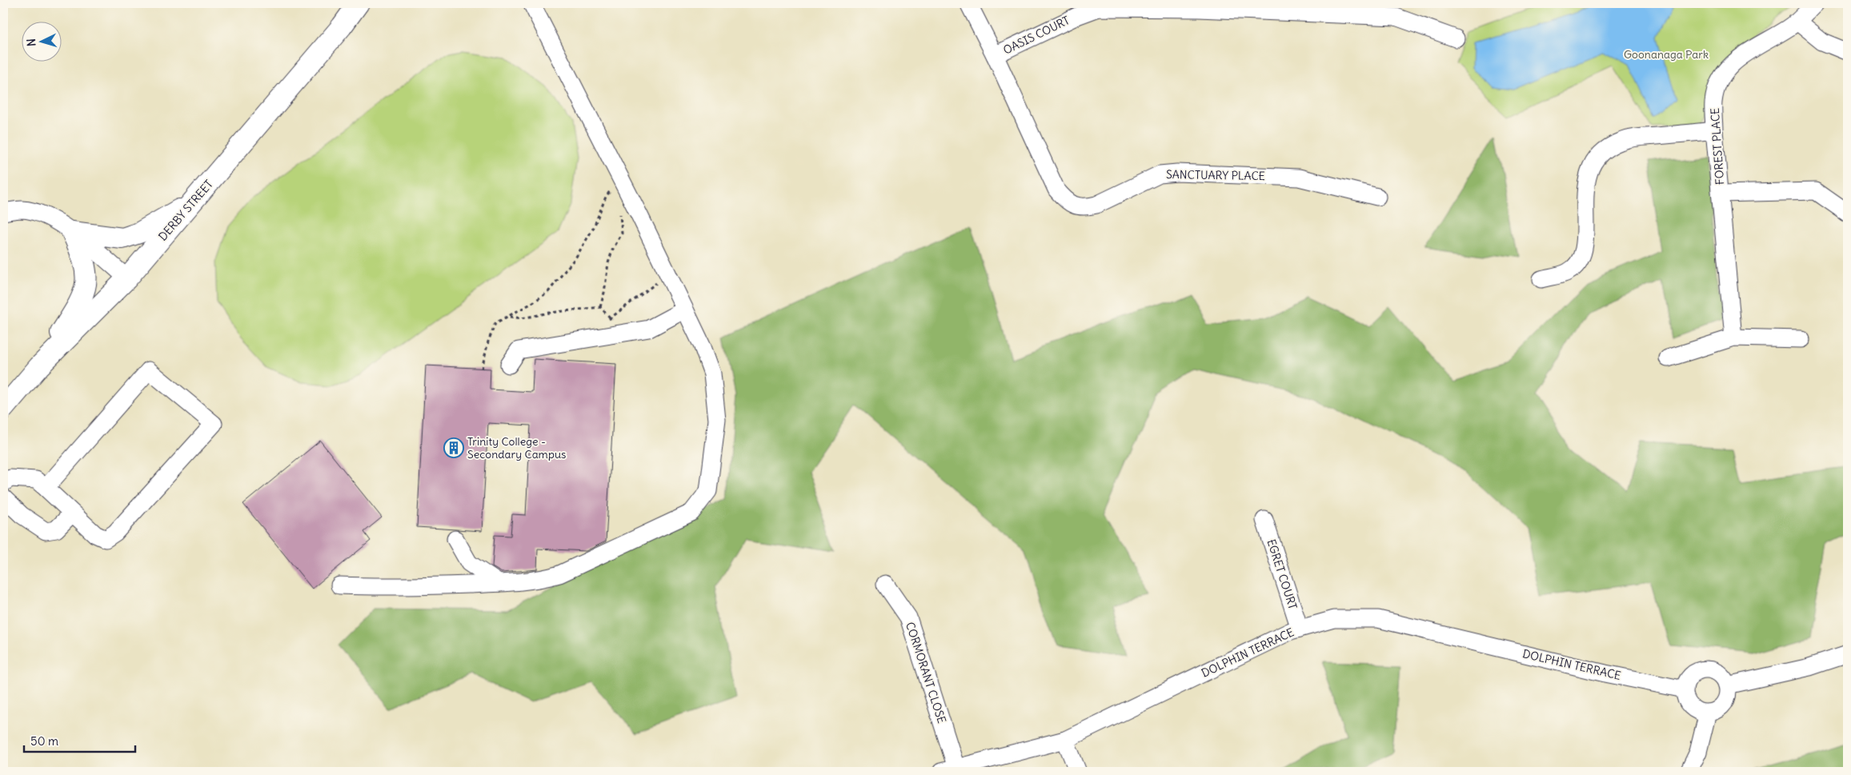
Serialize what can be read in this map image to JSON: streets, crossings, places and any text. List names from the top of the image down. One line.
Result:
{"streets":{"main road":["DERBY STREET"],"street":["OASIS COURT","FOREST PLACE","SANCTUARY PLACE","EGRET COURT","DOLPHIN TERRACE","CORMORANT CLOSE"]},"crossings":[["OASIS COURT","SANCTUARY PLACE"],["EGRET COURT","DOLPHIN TERRACE"],["DOLPHIN TERRACE","CORMORANT CLOSE"]],"parks":["Goonanaga Park"],"places":{"building":["Trinity College - Secondary Campus"]},"scale_bar":"50 m","north":"left"}
